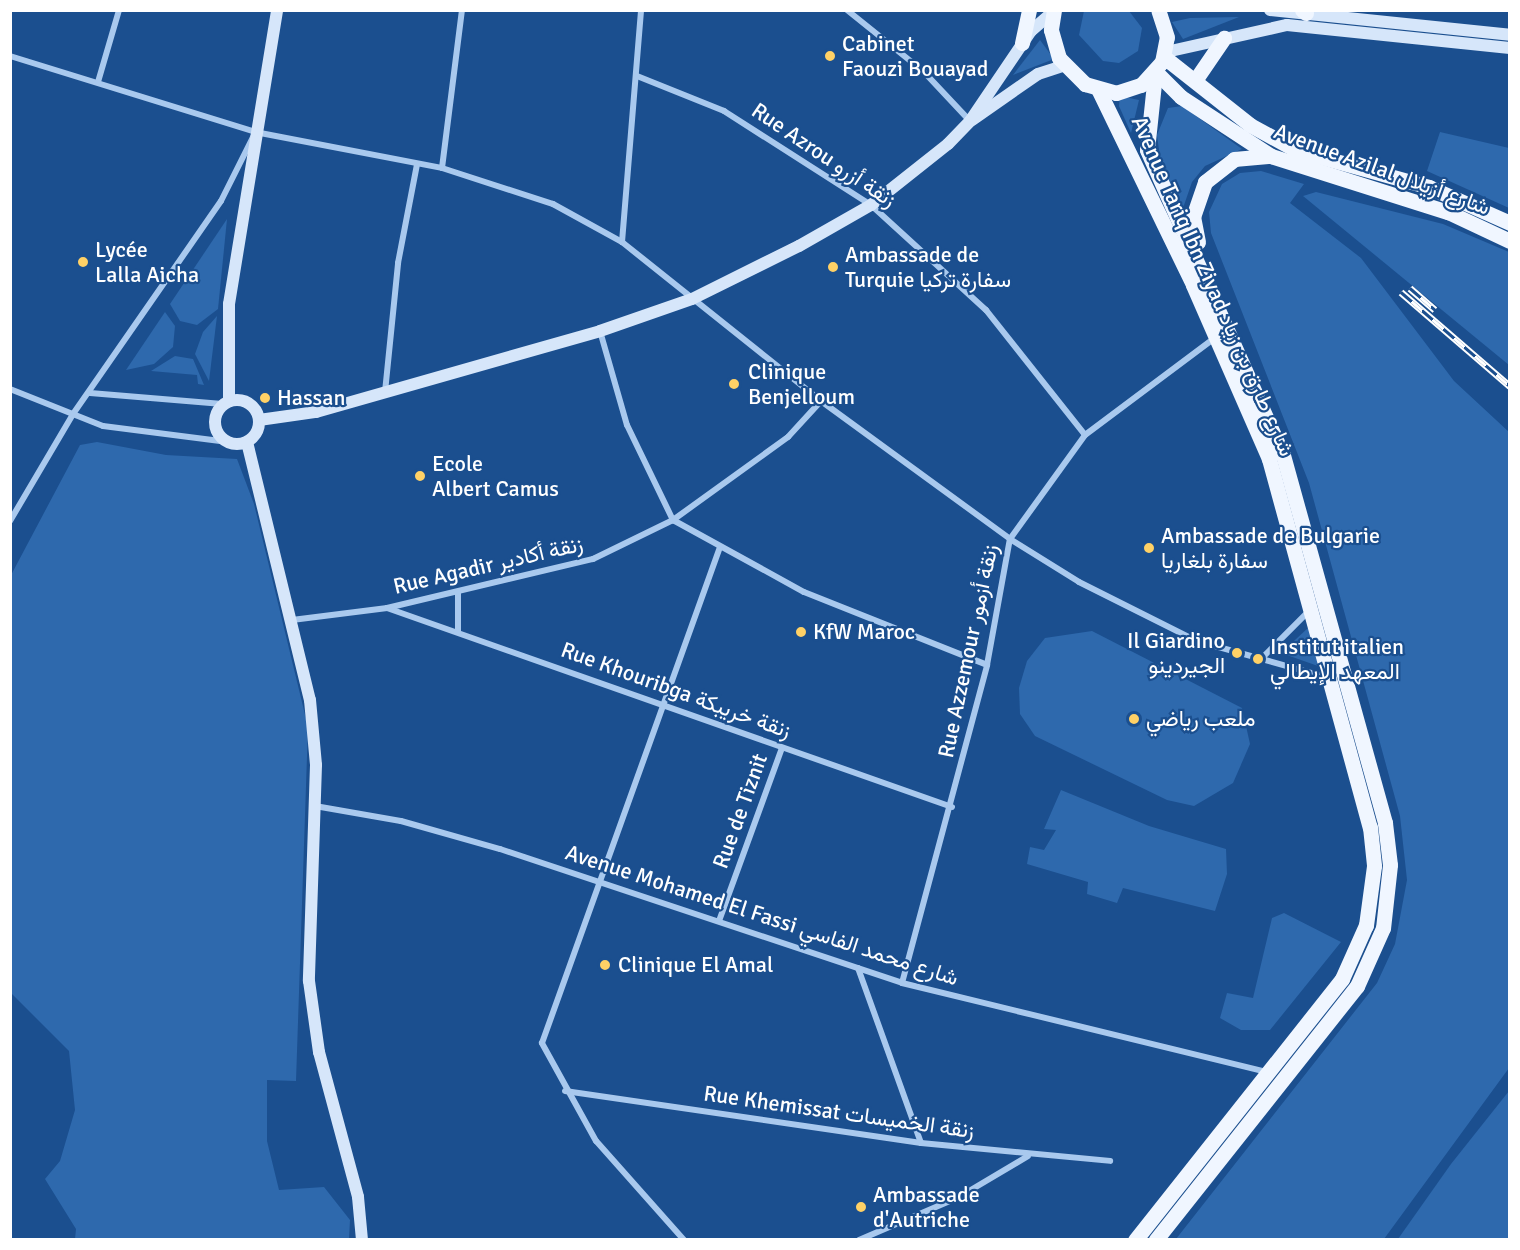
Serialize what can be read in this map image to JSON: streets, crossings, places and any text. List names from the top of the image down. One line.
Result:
{"streets":{"main road":["Avenue Azilal شارع أزيلال","Avenue Tariq Ibn Ziyad شارع طارق بن زياد"],"street":["Rue Azrou زنقة أزرو","Rue Agadir زنقة أكادير","Rue Azzemour زنقة أزمور","Rue Khouribga زنقة خريبكة","Rue de Tiznit","Avenue Mohamed El Fassi شارع محمد الفاسي","Rue Khemissat زنقة الخميسات"]},"crossings":[["Rue Azrou زنقة أزرو","Rue Azzemour زنقة أزمور"],["Avenue Azilal شارع أزيلال","Avenue Tariq Ibn Ziyad شارع طارق بن زياد"],["Avenue Tariq Ibn Ziyad شارع طارق بن زياد","Rue Azzemour زنقة أزمور"],["Avenue Tariq Ibn Ziyad شارع طارق بن زياد","Avenue Mohamed El Fassi شارع محمد الفاسي"],["Rue Agadir زنقة أكادير","Rue Khouribga زنقة خريبكة"],["Rue Azzemour زنقة أزمور","Rue Khouribga زنقة خريبكة"],["Rue Azzemour زنقة أزمور","Avenue Mohamed El Fassi شارع محمد الفاسي"],["Rue Khouribga زنقة خريبكة","Rue de Tiznit"],["Rue de Tiznit","Avenue Mohamed El Fassi شارع محمد الفاسي"]],"places":["Cabinet Faouzi Bouayad","Lycée Lalla Aicha","Ambassade de Turquie سفارة تركيا","Clinique Benjelloum","Hassan","Ecole Albert Camus","Ambassade de Bulgarie سفارة بلغاريا","KfW Maroc","Il Giardino الجيردينو","Institut italien المعهد الإيطالي","ملعب رياضي","Clinique El Amal","Ambassade d'Autriche"]}
